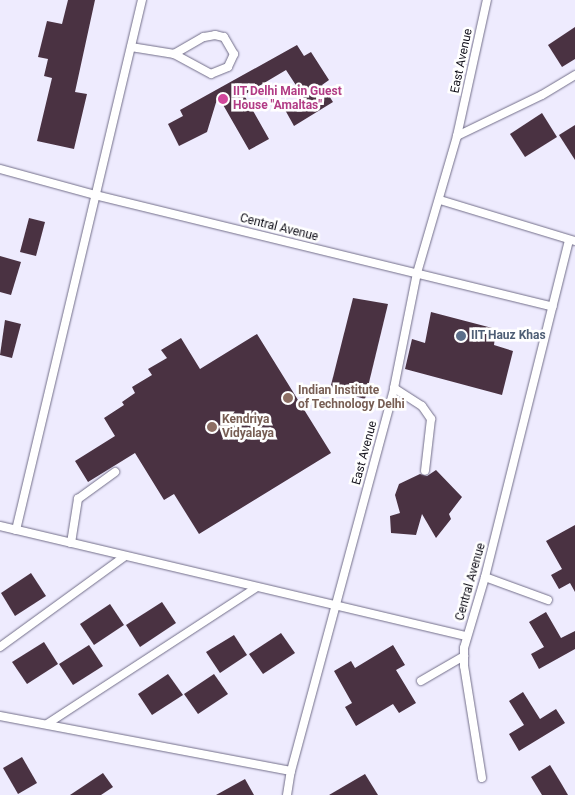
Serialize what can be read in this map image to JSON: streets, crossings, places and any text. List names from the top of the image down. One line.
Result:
{"streets":{"lane":["East Avenue","Central Avenue"]},"crossings":[["East Avenue","Central Avenue"]],"places":["IIT Delhi Main Guest House \"Amaltas\"","IIT Hauz Khas","Indian Institute of Technology Delhi","Kendriya Vidyalaya"]}
